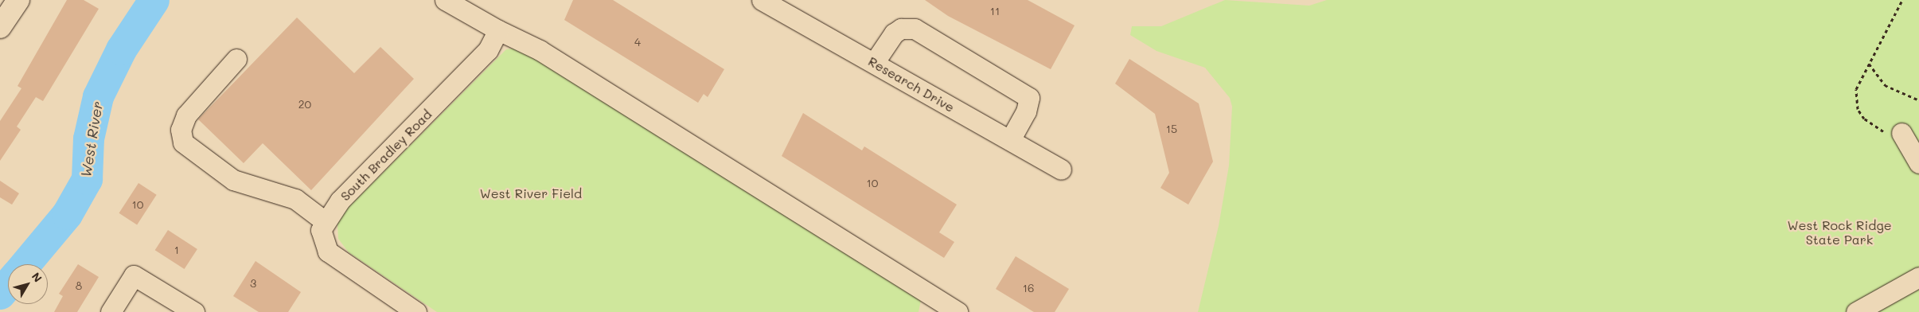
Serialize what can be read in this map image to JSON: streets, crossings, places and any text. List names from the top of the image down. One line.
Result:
{"streets":{"street":["Research Drive","South Bradley Road"]},"water":["West River"],"parks":["West River Field","West Rock Ridge State Park"],"house_numbers":["11","4","20","15","10","10","1","3","8","16"],"north":"top right"}
